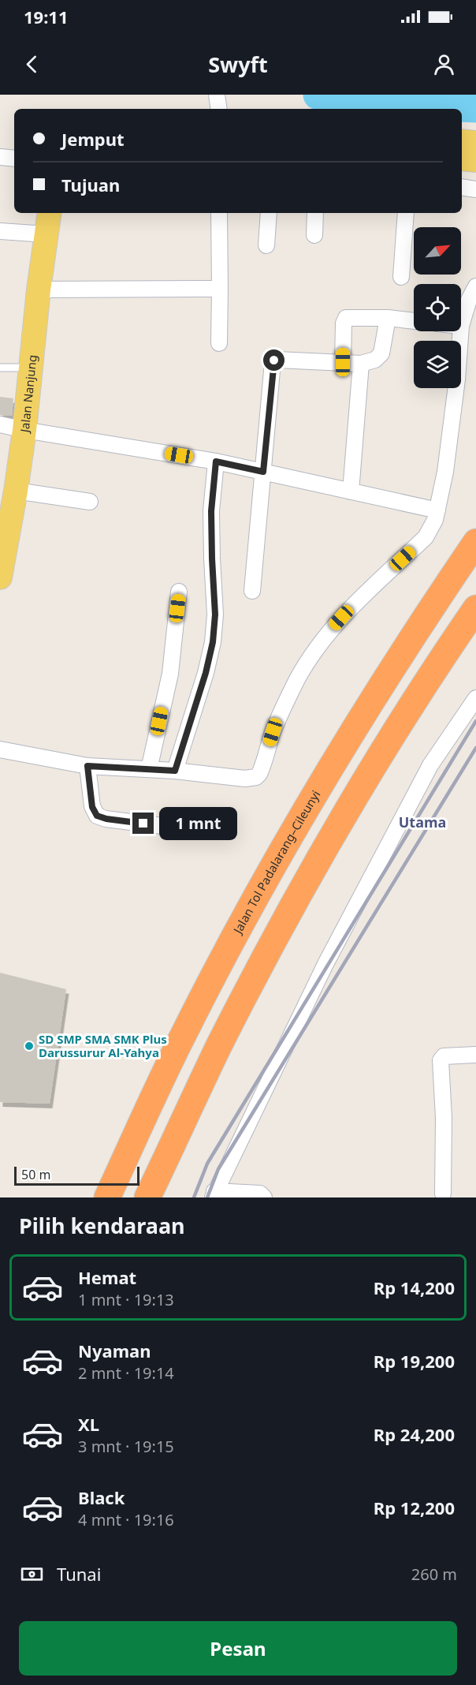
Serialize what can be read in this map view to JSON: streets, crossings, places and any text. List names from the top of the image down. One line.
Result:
{"streets":{"highway":["Jalan Tol Padalarang–Cileunyi"],"main road":["Jalan Nanjung"]},"districts":["Utama"],"places":["SD SMP SMA SMK Plus Darussurur Al-Yahya"],"scale_bar":"50 m","north":"top right","page":{"status":"19:11","header":"Swyft","banner":["Jemput","Tujuan"],"bubble":"1 mnt","scale":"50 m","heading":"Pilih kendaraan","list":[{"name":"Hemat","note":"1 mnt · 19:13","value":"Rp 14,200"},{"name":"Nyaman","note":"2 mnt · 19:14","value":"Rp 19,200"},{"name":"XL","note":"3 mnt · 19:15","value":"Rp 24,200"},{"name":"Black","note":"4 mnt · 19:16","value":"Rp 12,200"}],"pay":["Tunai","260 m"],"buttons":"Pesan"}}
